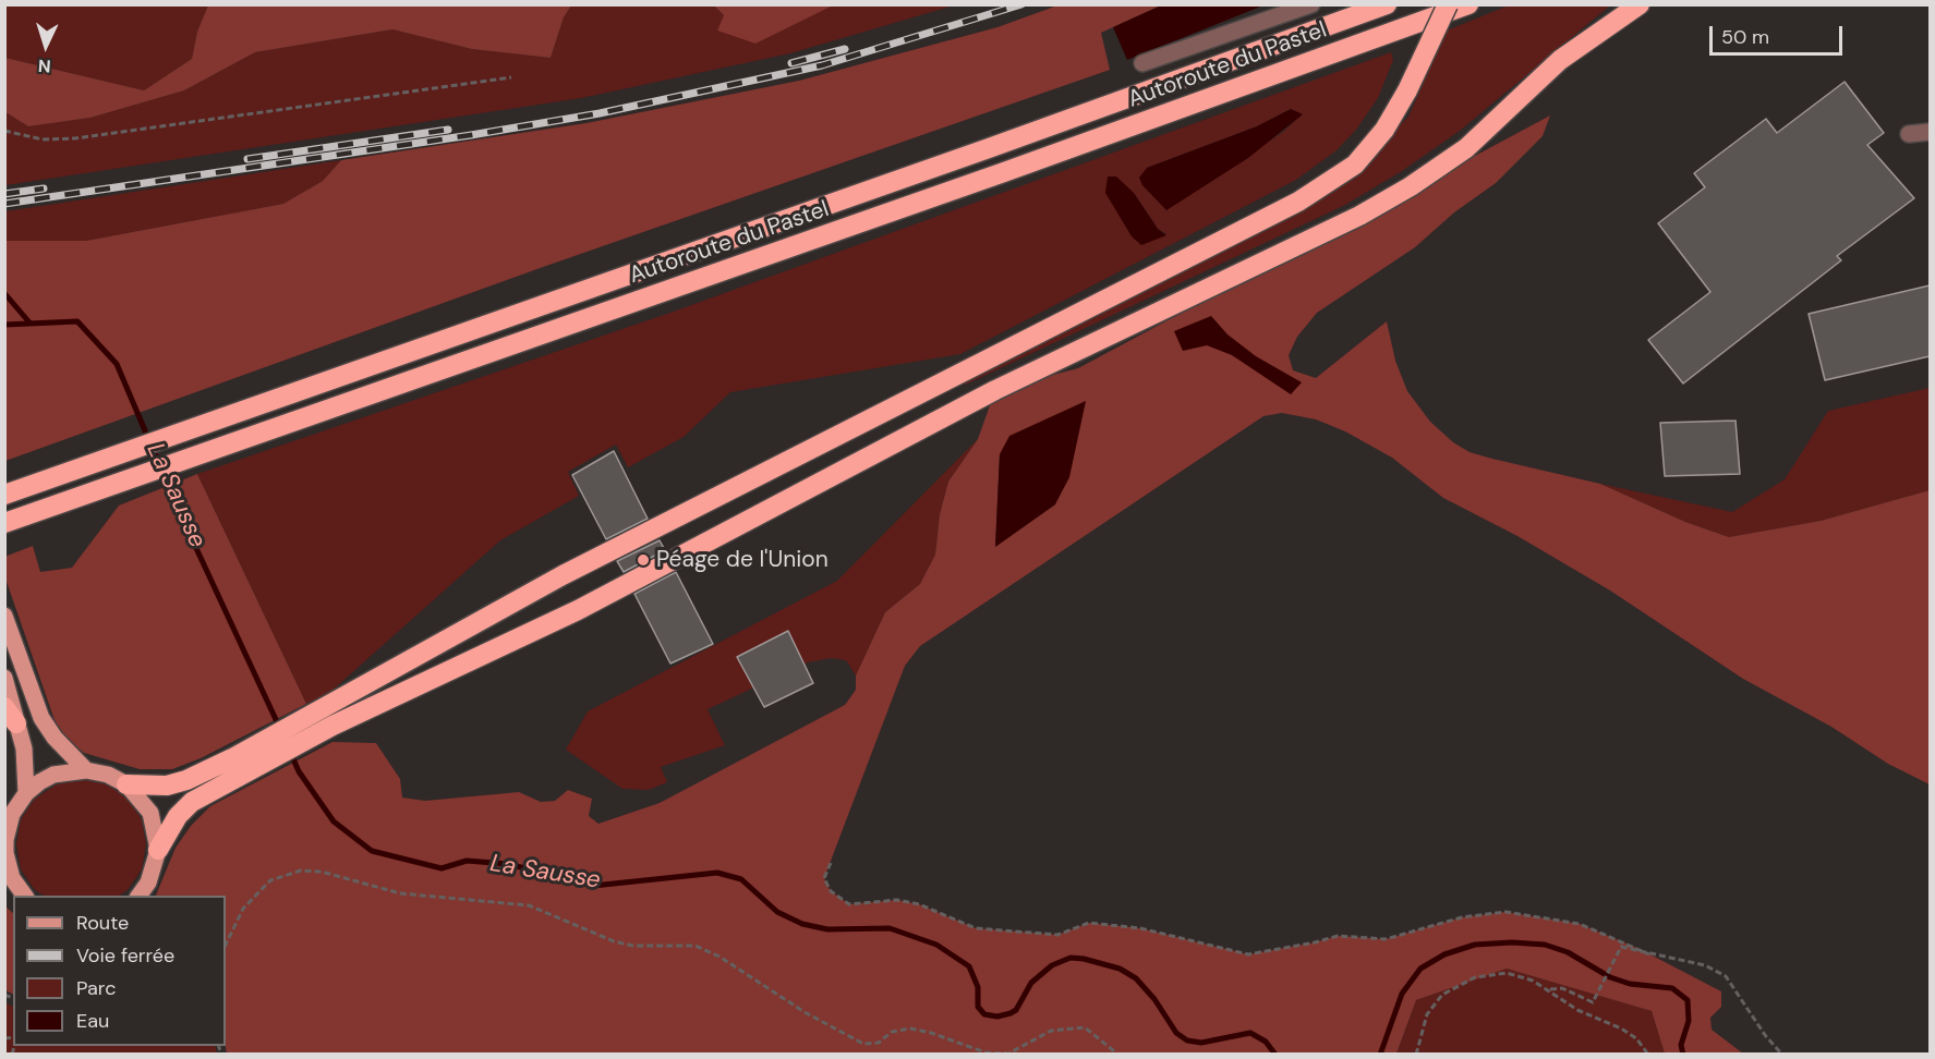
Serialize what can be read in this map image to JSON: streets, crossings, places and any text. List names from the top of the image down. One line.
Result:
{"streets":{"highway":["Autoroute du Pastel"]},"water":["La Sausse"],"places":["Péage de l'Union"],"legend":["Route","Voie ferrée","Parc","Eau"],"scale_bar":"50 m","north":"bottom"}
